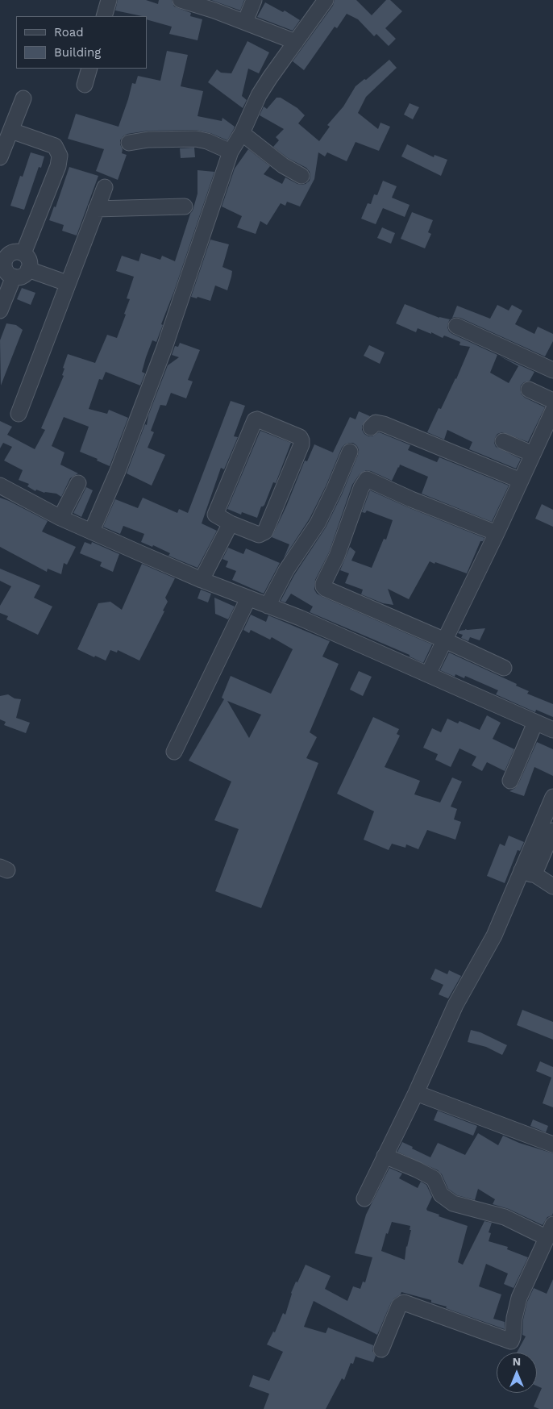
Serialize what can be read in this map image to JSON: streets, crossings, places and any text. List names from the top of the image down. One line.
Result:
{"legend":["Road","Building"],"north":"top"}
